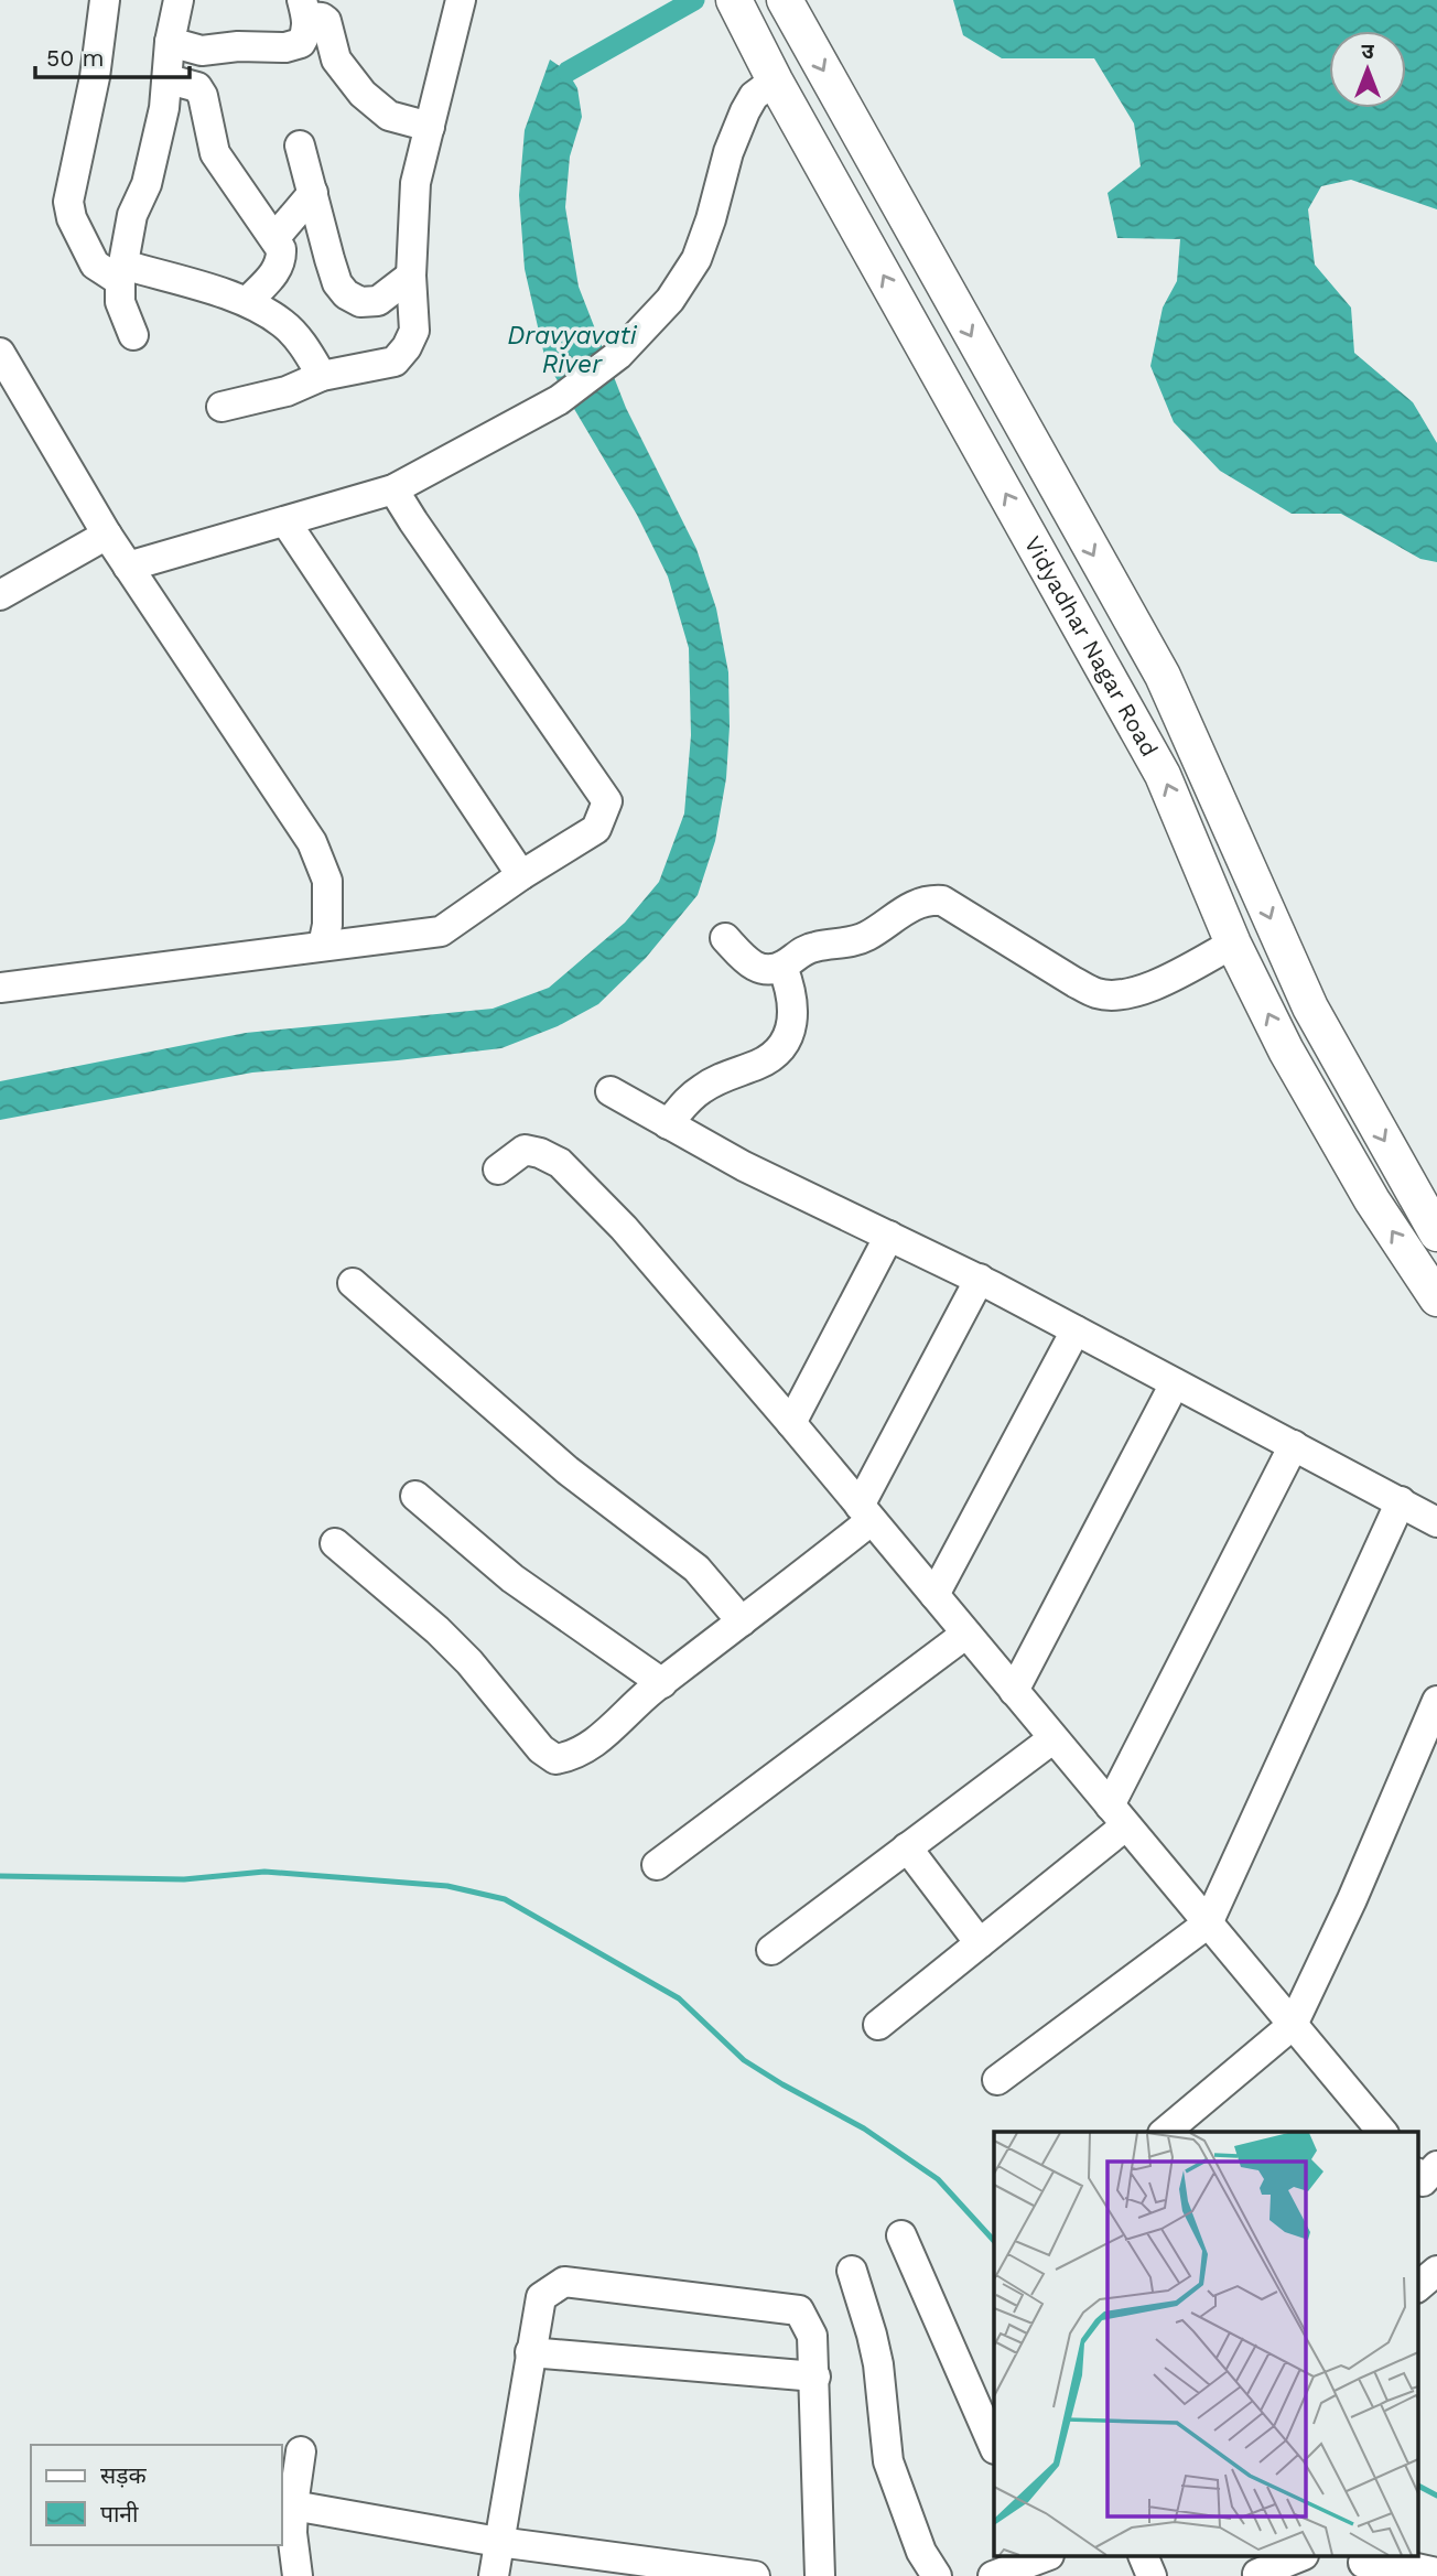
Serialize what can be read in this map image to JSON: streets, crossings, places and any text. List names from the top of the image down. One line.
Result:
{"streets":{"main road":["Vidyadhar Nagar Road"]},"water":["Dravyavati River"],"legend":["सड़क","पानी"],"scale_bar":"50 m","north":"top"}
